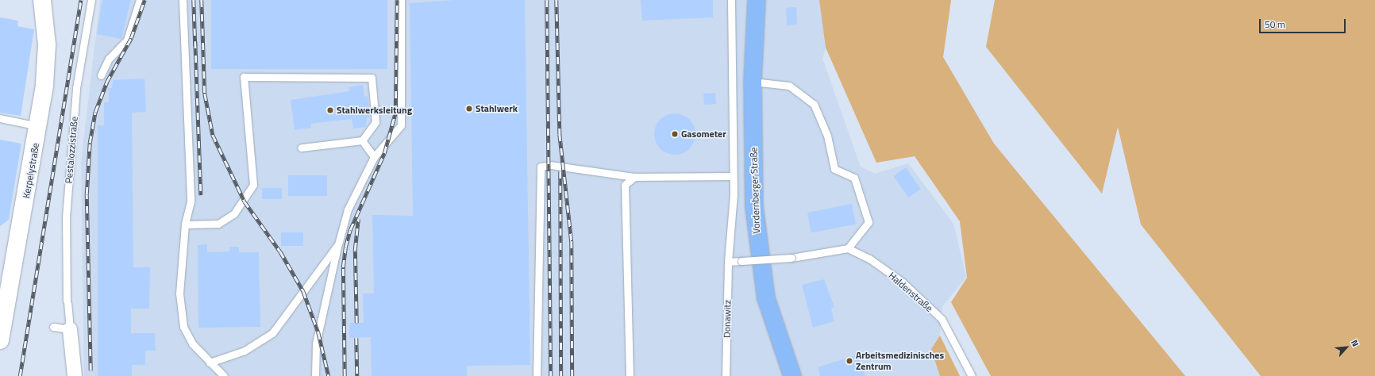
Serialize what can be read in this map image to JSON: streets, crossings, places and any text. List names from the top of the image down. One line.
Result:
{"streets":{"main road":["Kerpelystraße","Vordernberger Straße"],"street":["Pestalozzistraße"],"lane":["Haldenstraße","Donawitz"]},"places":["Stahlwerk","Stahlwerksleitung","Gasometer","Arbeitsmedizinisches Zentrum"],"scale_bar":"50 m","north":"top right"}
